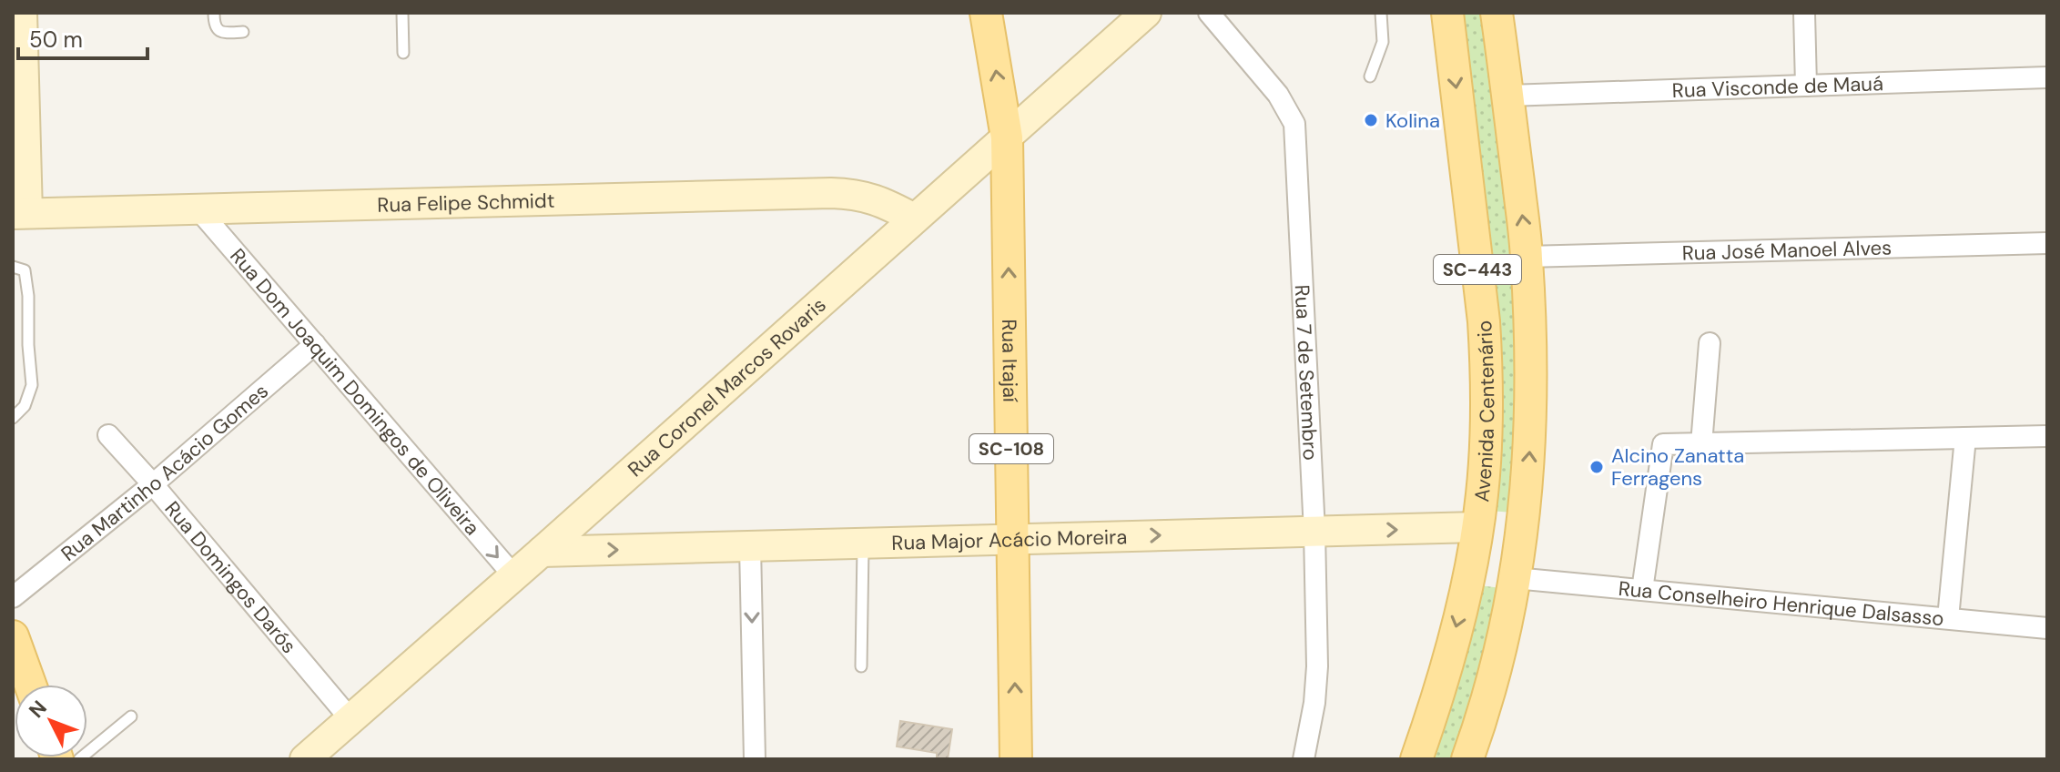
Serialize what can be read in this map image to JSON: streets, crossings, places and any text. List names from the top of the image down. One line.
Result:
{"streets":{"main road":["SC-443","Rua Itajaí","Avenida Centenário","SC-108"],"street":["Rua Visconde de Mauá","Rua Felipe Schmidt","Rua José Manoel Alves","Rua 7 de Setembro","Rua Coronel Marcos Rovaris","Rua Dom Joaquim Domingos de Oliveira","Rua Martinho Acácio Gomes","Rua Major Acácio Moreira","Rua Domingos Darós","Rua Conselheiro Henrique Dalsasso"]},"crossings":[["Rua Felipe Schmidt","Rua Coronel Marcos Rovaris"],["Rua Felipe Schmidt","Rua Dom Joaquim Domingos de Oliveira"],["Rua Itajaí","Rua Coronel Marcos Rovaris"],["Rua Itajaí","SC-108"],["Rua Itajaí","Rua Major Acácio Moreira"],["Rua 7 de Setembro","Rua Major Acácio Moreira"],["Rua Coronel Marcos Rovaris","Rua Dom Joaquim Domingos de Oliveira"],["Rua Coronel Marcos Rovaris","SC-108"],["Rua Coronel Marcos Rovaris","Rua Major Acácio Moreira"],["Rua Coronel Marcos Rovaris","Rua Domingos Darós"],["Rua Dom Joaquim Domingos de Oliveira","Rua Martinho Acácio Gomes"],["Avenida Centenário","Rua Major Acácio Moreira"],["Rua Martinho Acácio Gomes","Rua Domingos Darós"]],"one_way":["Rua Itajaí","Rua Dom Joaquim Domingos de Oliveira","Rua Major Acácio Moreira"],"places":["Kolina","Alcino Zanatta Ferragens"],"scale_bar":"50 m","north":"top left"}
